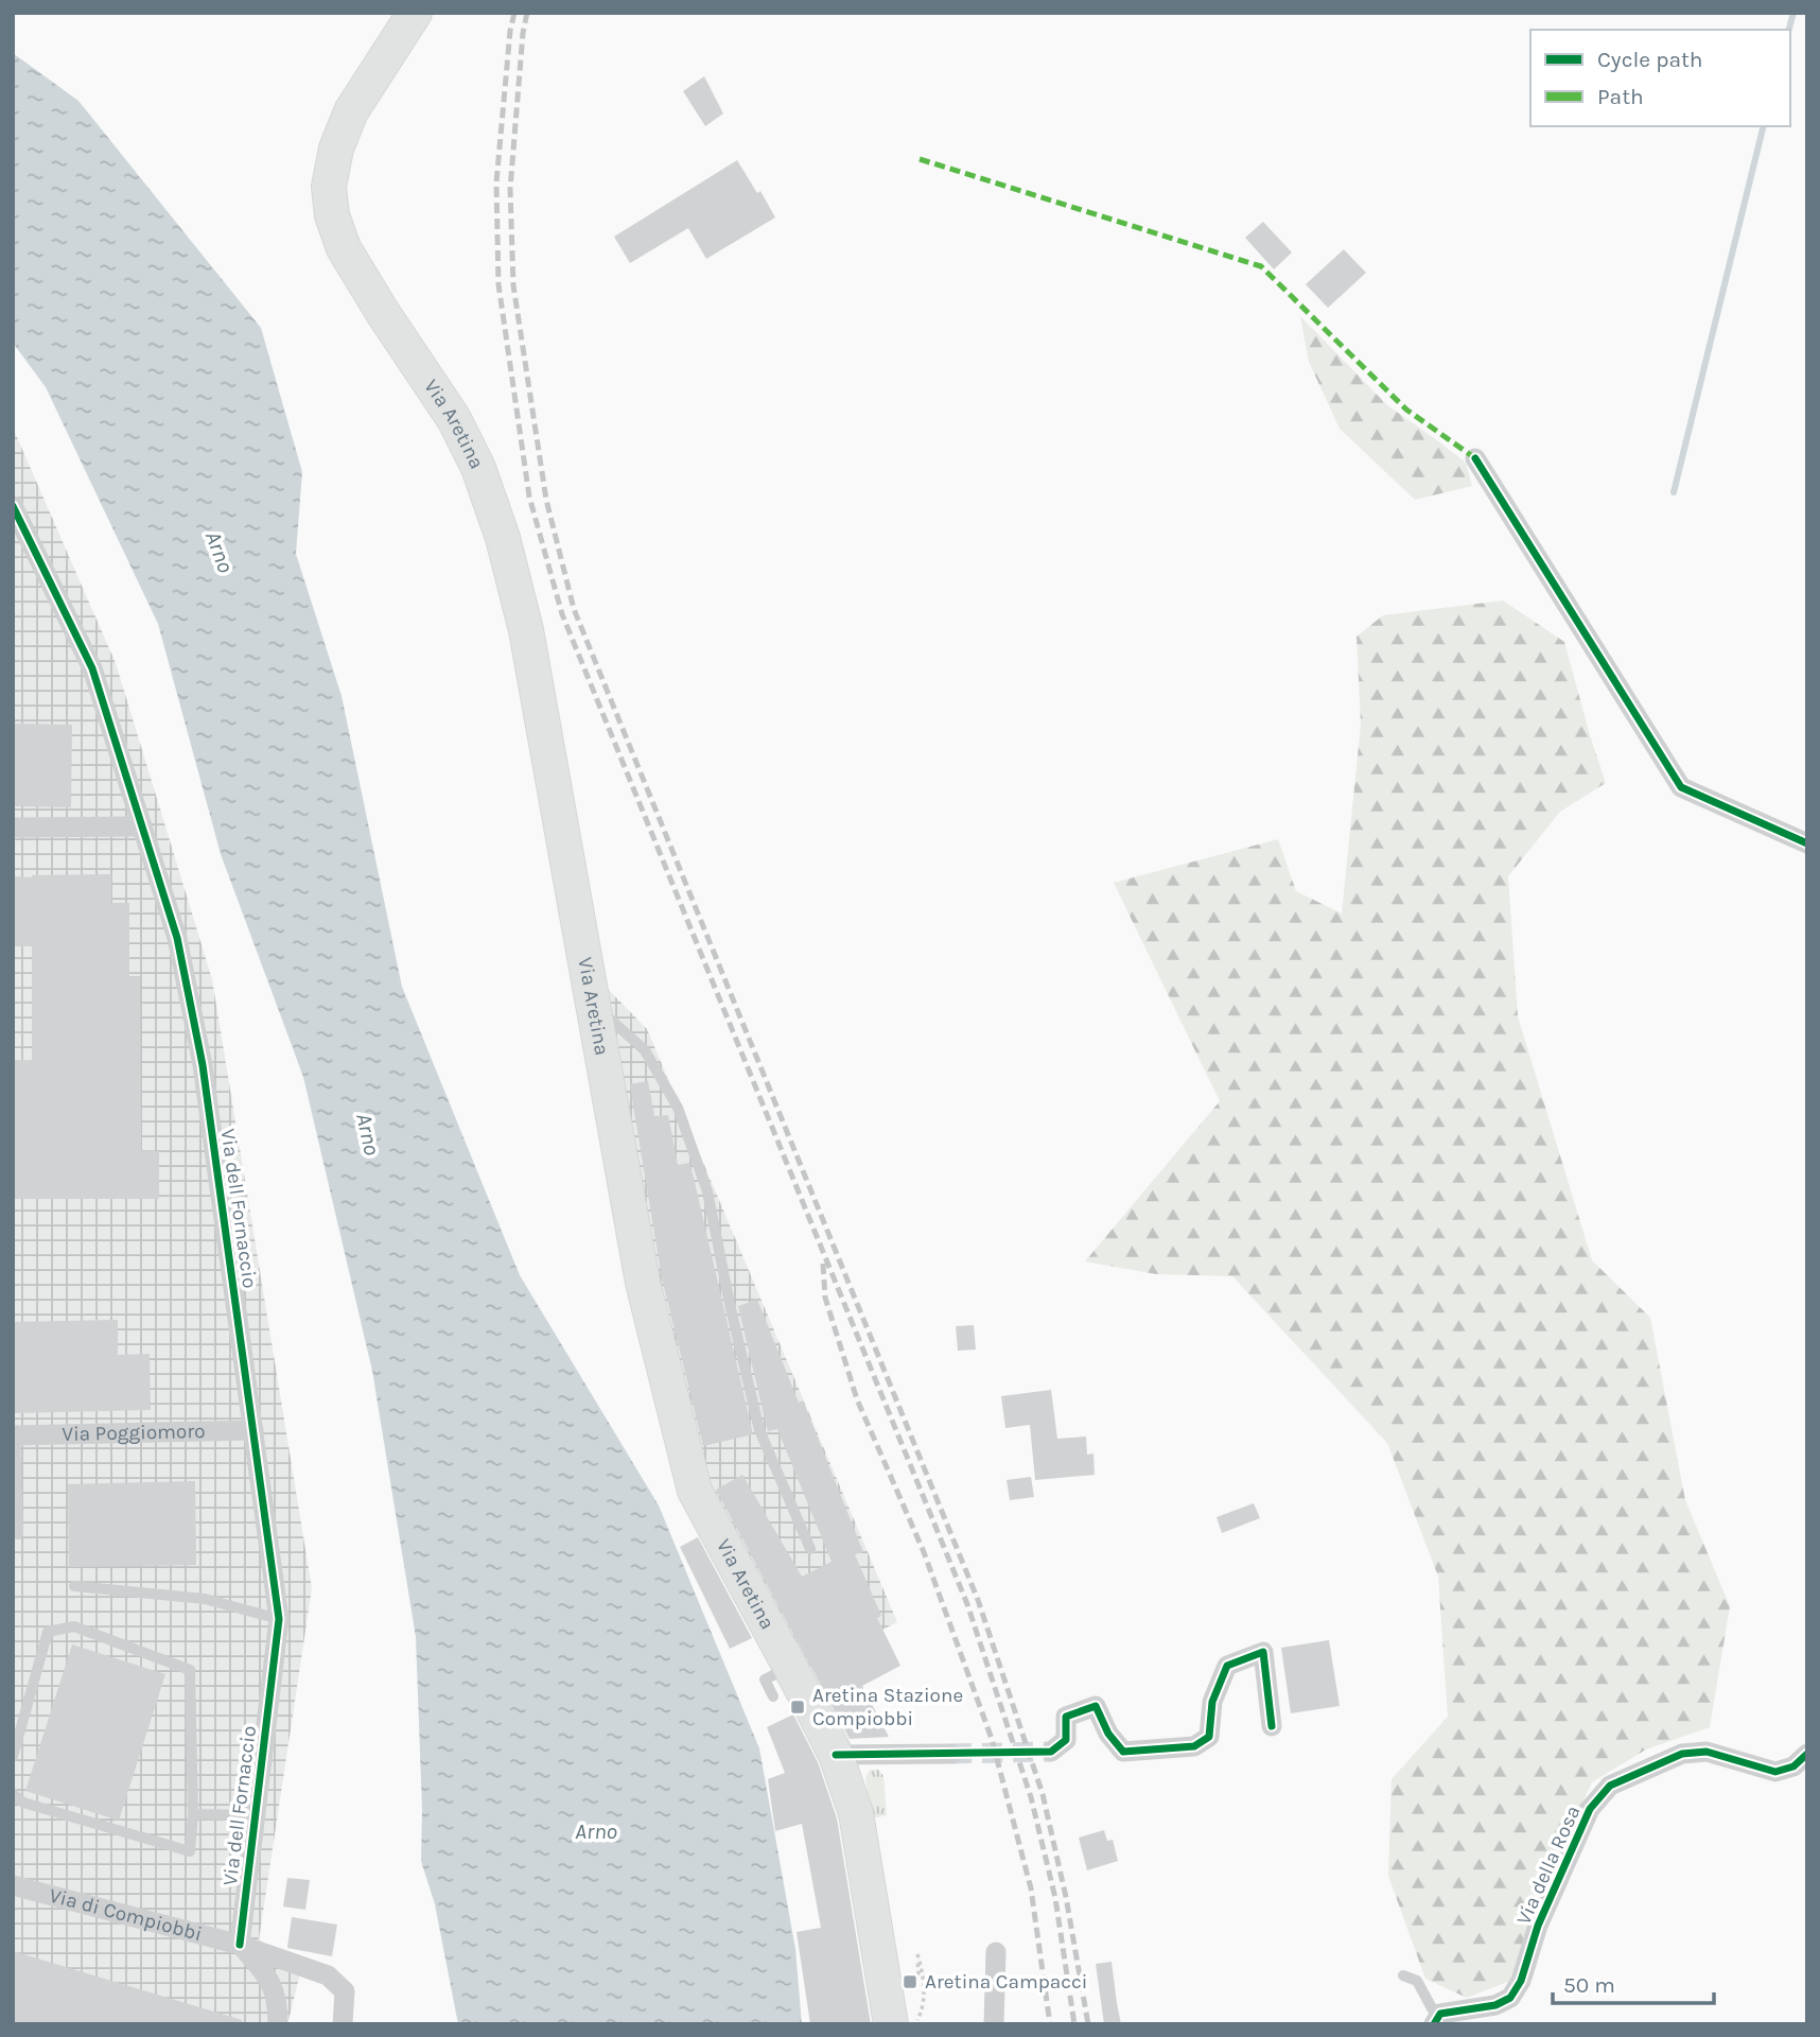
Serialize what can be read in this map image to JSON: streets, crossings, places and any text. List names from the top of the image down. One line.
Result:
{"streets":{"main road":["Via Aretina"],"street":["Via dell Fornaccio","Via Poggiomoro","Via della Rosa","Via di Compiobbi"]},"crossings":[["Via dell Fornaccio","Via Poggiomoro"],["Via dell Fornaccio","Via di Compiobbi"]],"water":["Arno"],"places":{"transit":["Aretina Stazione Compiobbi","Aretina Campacci"]},"legend":["Cycle path","Path"],"scale_bar":"50 m"}
